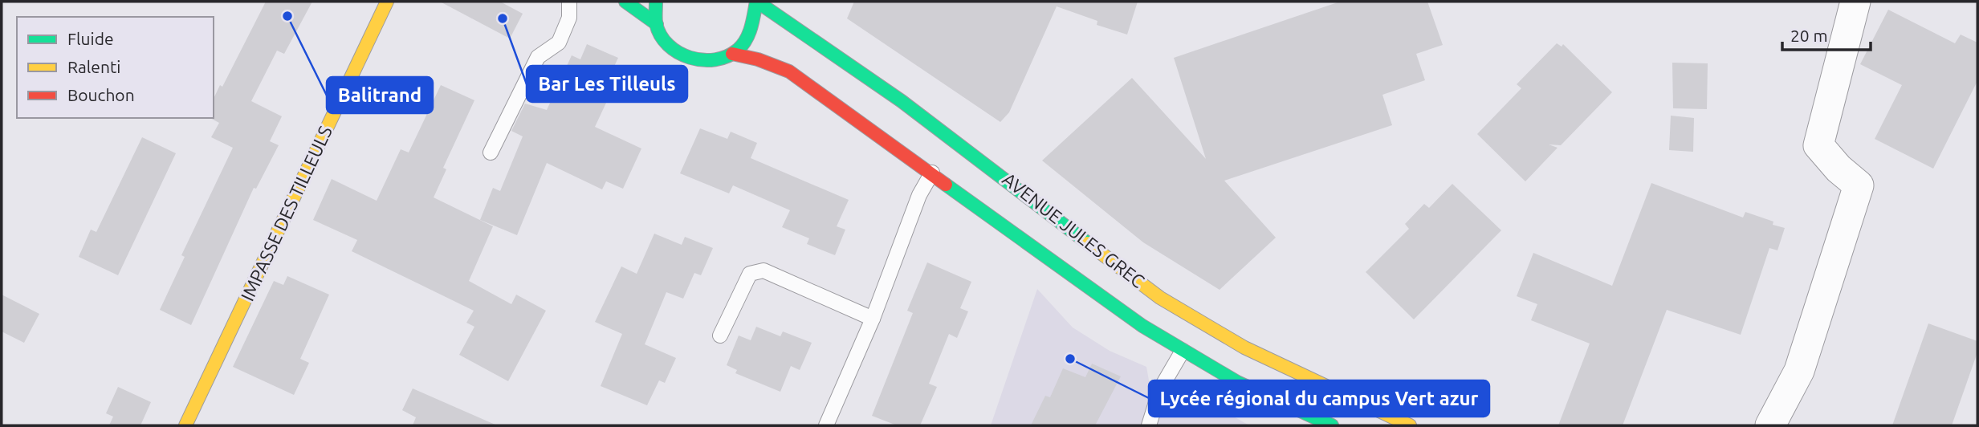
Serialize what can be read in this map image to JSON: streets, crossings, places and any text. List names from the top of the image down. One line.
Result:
{"streets":{"street":["IMPASSE DES TILLEULS","AVENUE JULES GREC"]},"places":["Balitrand","Bar Les Tilleuls","Lycée régional du campus Vert azur"],"legend":["Fluide","Ralenti","Bouchon"],"scale_bar":"20 m"}
